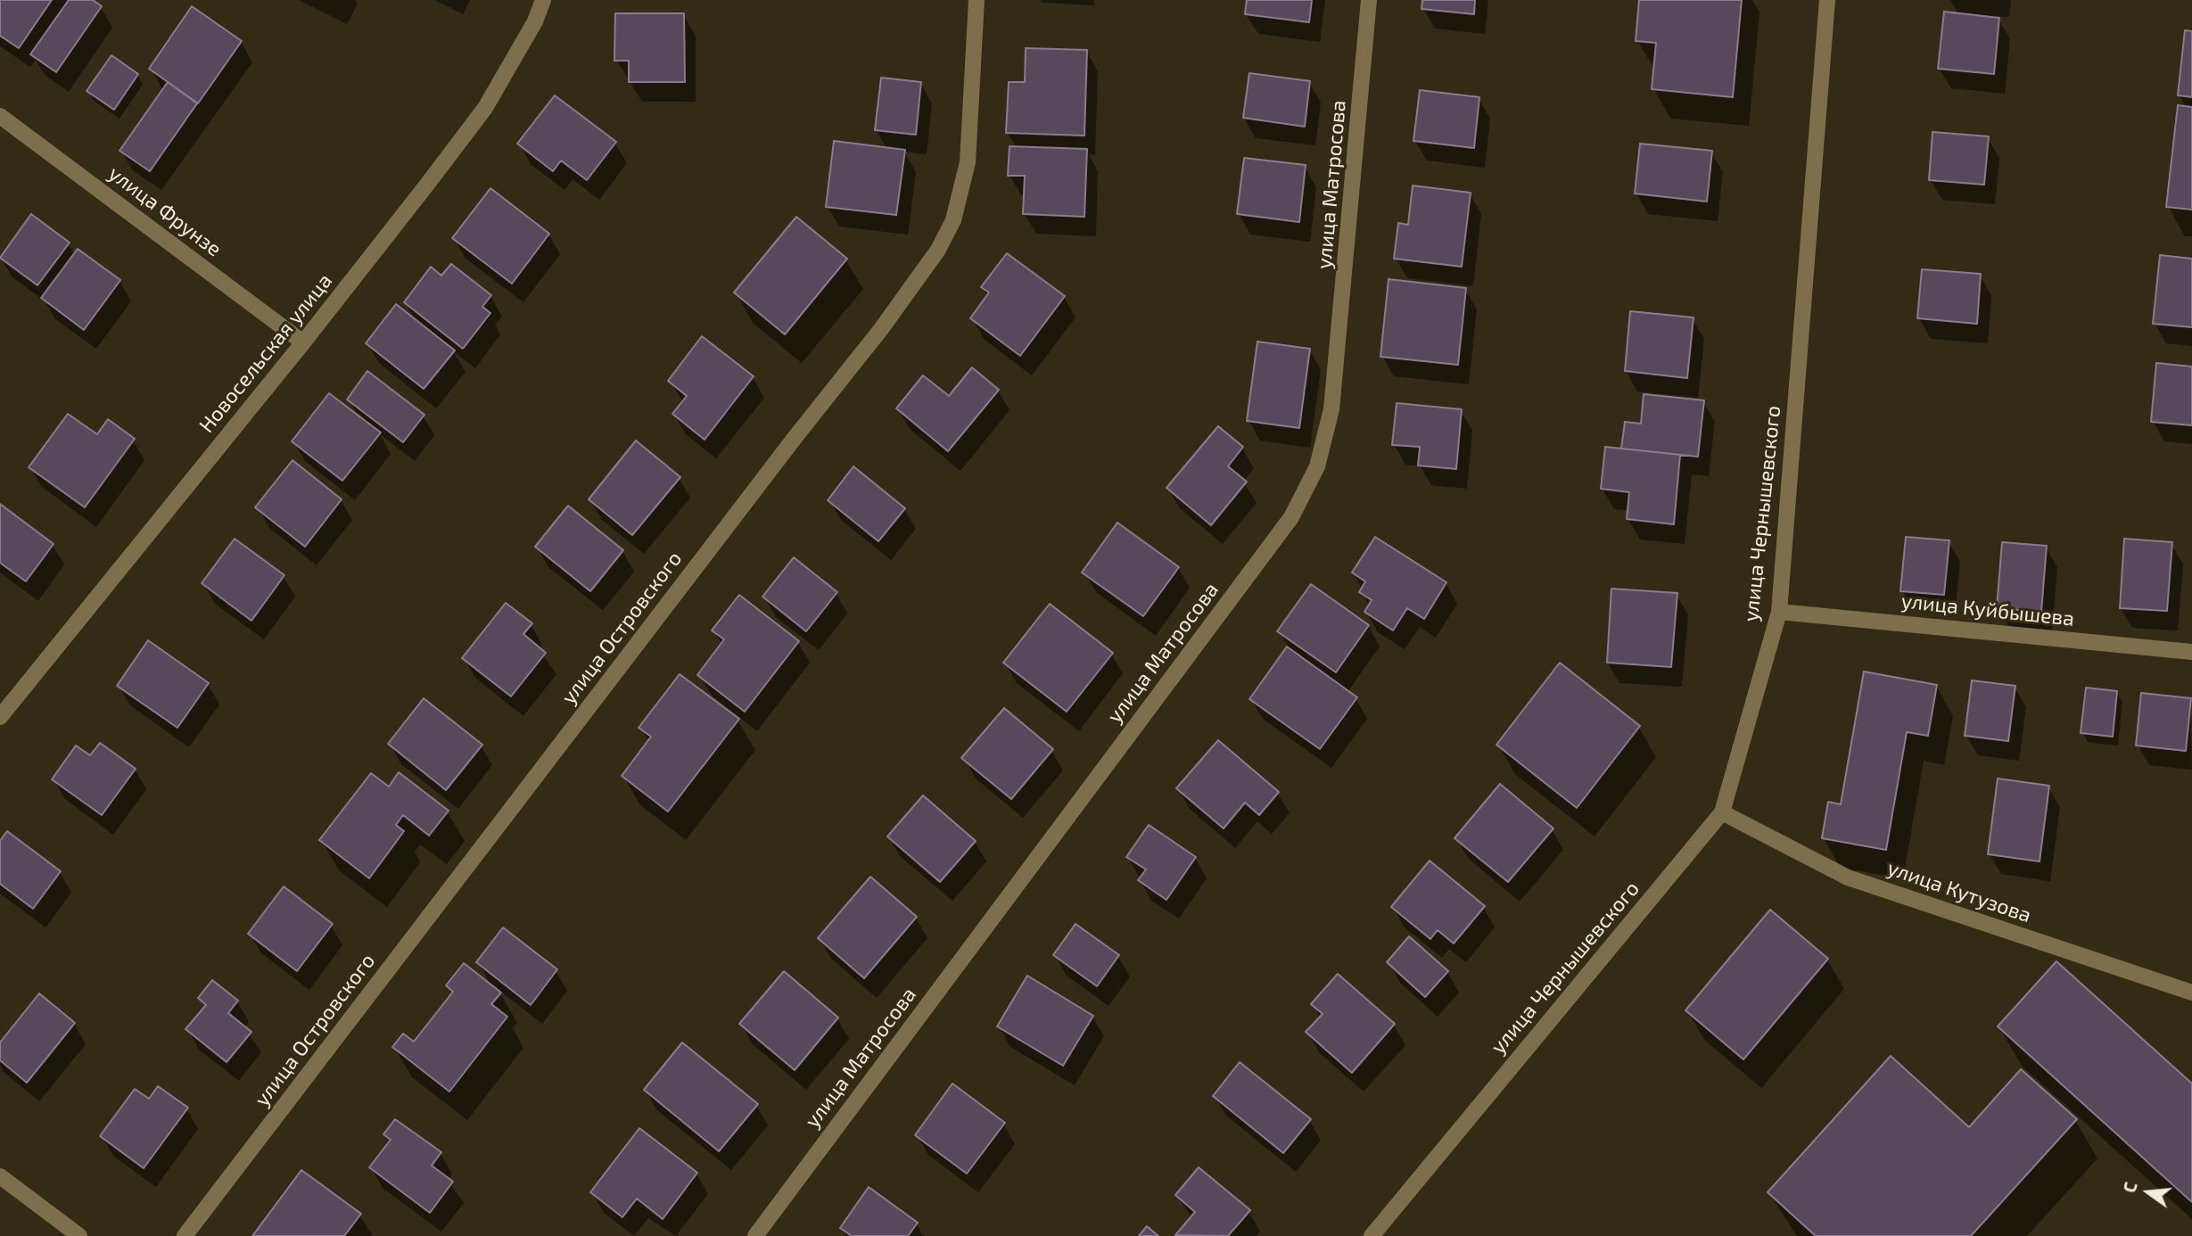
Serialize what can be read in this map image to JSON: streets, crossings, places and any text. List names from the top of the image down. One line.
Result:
{"streets":{"street":["улица Матросова","улица Фрунзе","Новосельская улица","улица Чернышевского","улица Куйбышева","улица Островского","улица Кутузова"]},"crossings":[["улица Фрунзе","Новосельская улица"],["улица Чернышевского","улица Куйбышева"],["улица Чернышевского","улица Кутузова"]],"north":"left"}
